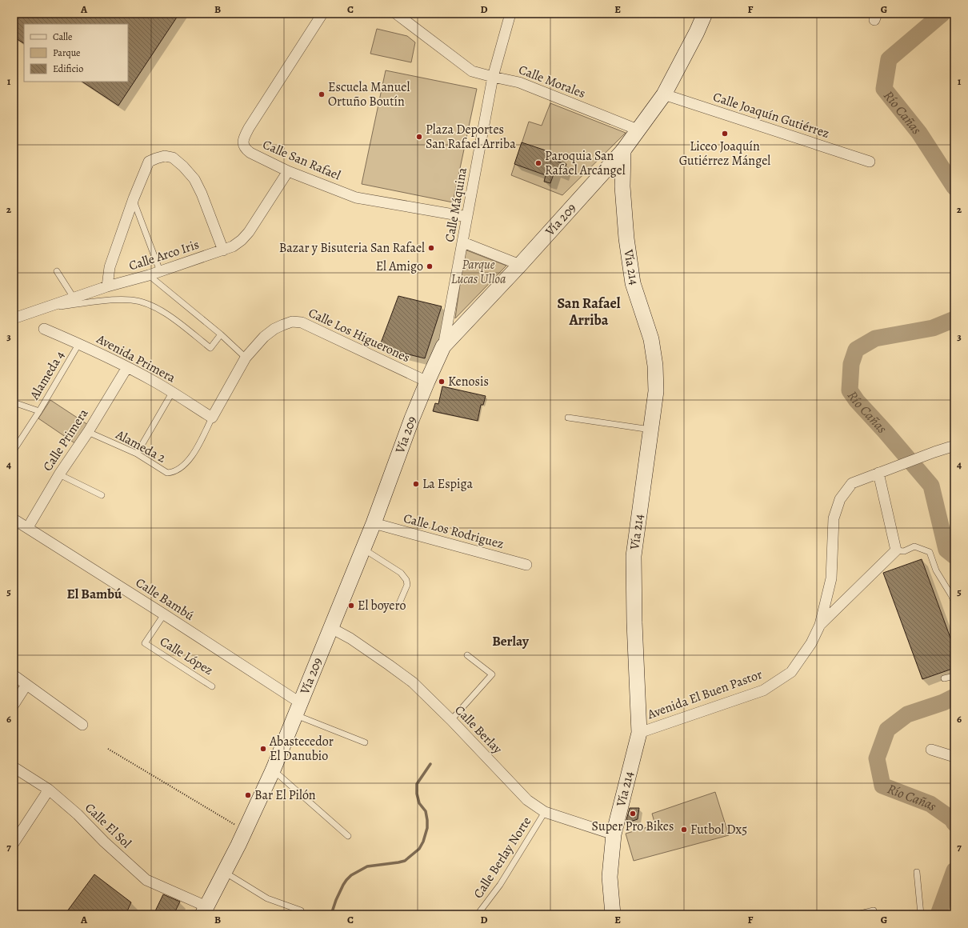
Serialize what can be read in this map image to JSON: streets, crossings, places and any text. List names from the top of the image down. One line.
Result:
{"streets":{"main road":["Vía 209","Vía 214"],"street":["Calle Morales","Calle Joaquín Gutiérrez","Calle San Rafael","Calle Máquina","Calle Arco Iris","Calle Los Higuerones","Avenida Primera","Calle Primera","Calle Los Rodriguez","Calle Bambú","Avenida El Buen Pastor","Calle Berlay","Calle El Sol"],"lane":["Alameda 4","Alameda 2","Calle López","Calle Berlay Norte"]},"crossings":[["Calle Morales","Calle Máquina"],["Calle Morales","Vía 209"],["Calle Joaquín Gutiérrez","Vía 209"],["Calle San Rafael","Calle Máquina"],["Calle San Rafael","Calle Arco Iris"],["Calle Máquina","Vía 209"],["Vía 209","Vía 214"],["Vía 209","Calle Los Higuerones"],["Vía 209","Calle Los Rodriguez"],["Vía 209","Calle Bambú"],["Vía 209","Calle Berlay"],["Vía 209","Calle El Sol"],["Vía 214","Avenida El Buen Pastor"],["Vía 214","Calle Berlay"],["Calle Los Higuerones","Avenida Primera"],["Calle Los Higuerones","Alameda 2"],["Avenida Primera","Alameda 4"],["Avenida Primera","Calle Primera"],["Avenida Primera","Alameda 2"],["Calle Primera","Alameda 2"],["Calle Primera","Calle Bambú"],["Calle Bambú","Calle López"],["Calle Berlay","Calle Berlay Norte"]],"districts":["San Rafael Arriba","El Bambú","Berlay"],"water":["Río Cañas"],"parks":["Parque Lucas Ulloa"],"places":["Escuela Manuel Ortuño Boutín","Liceo Joaquín Gutiérrez Mángel","Plaza Deportes San Rafael Arriba","Paroquia San Rafael Arcángel","Bazar y Bisuteria San Rafael","El Amigo","Kenosis","La Espiga","El boyero","Abastecedor El Danubio","Bar El Pilón","Super Pro Bikes","Futbol Dx5"],"legend":["Calle","Parque","Edificio"],"grid":{"columns":["A","B","C","D","E","F","G"],"rows":["1","2","3","4","5","6","7"]}}
